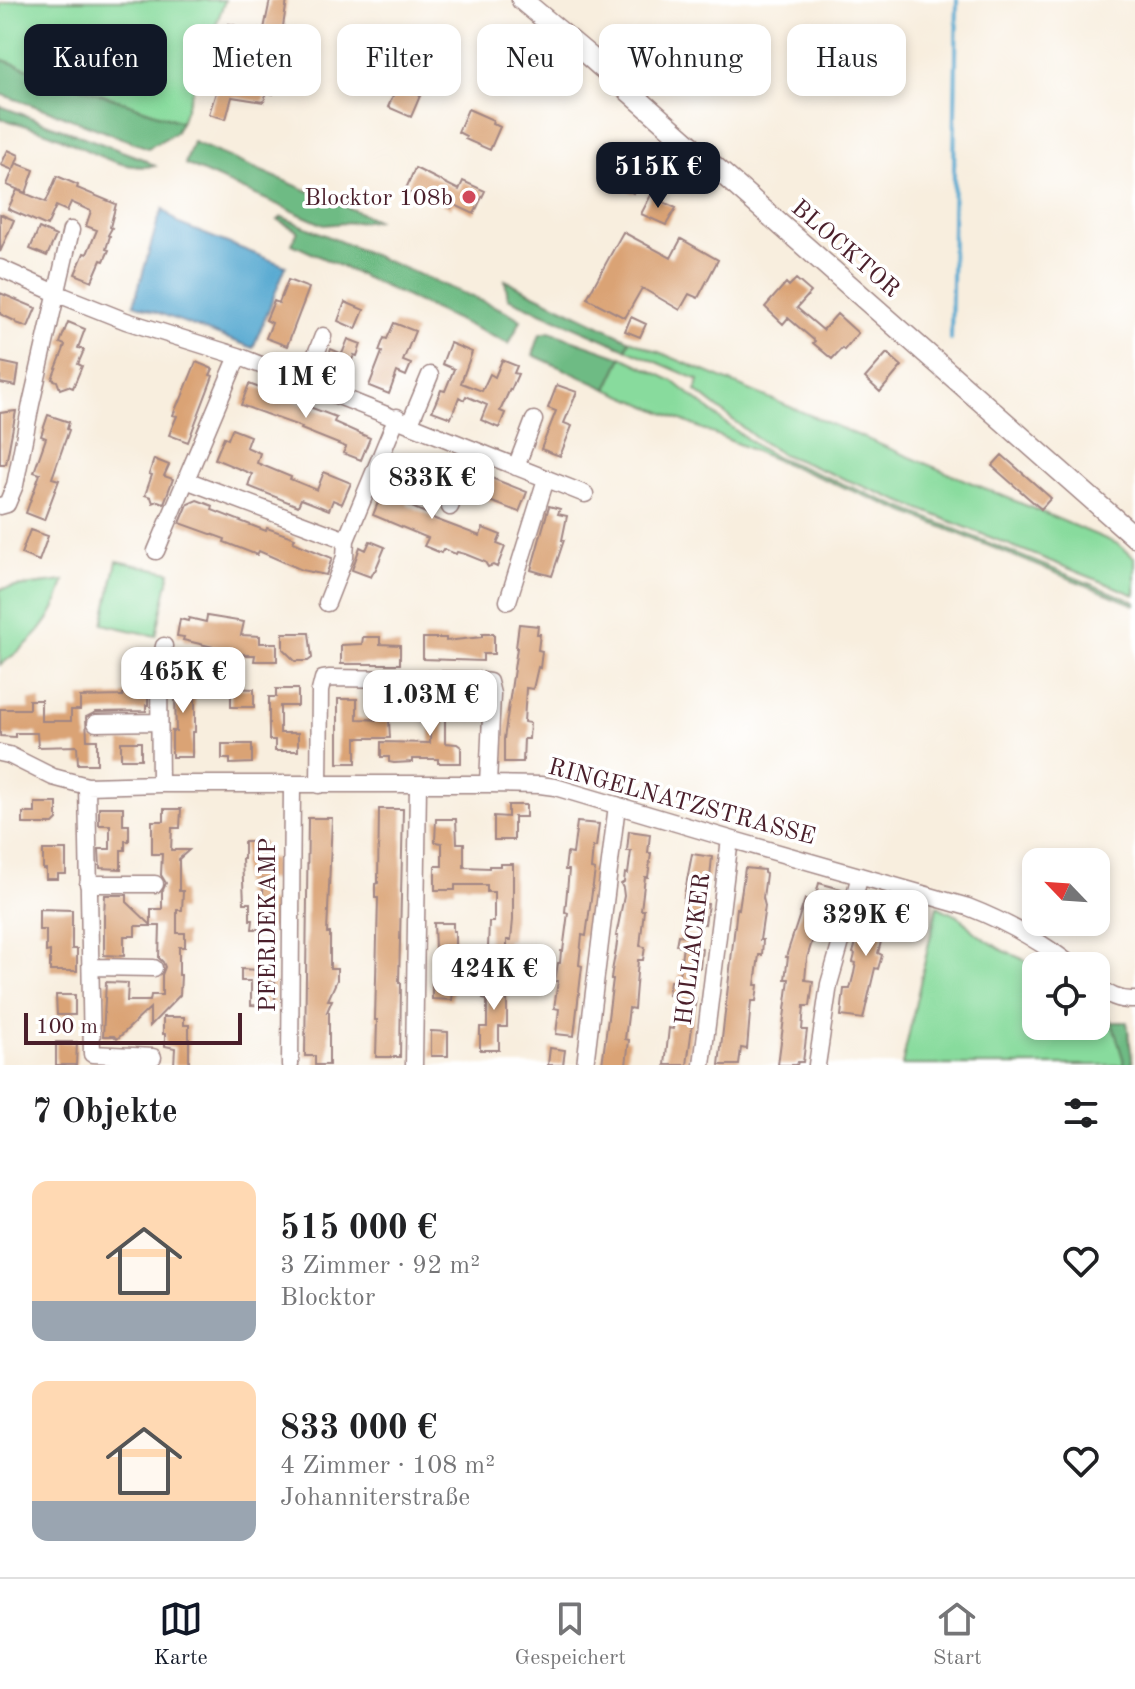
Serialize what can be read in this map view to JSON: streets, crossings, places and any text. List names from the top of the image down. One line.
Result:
{"streets":{"main road":["BLOCKTOR"],"street":["RINGELNATZSTRASSE","PFERDEKAMP","HOLLACKER"]},"crossings":[["RINGELNATZSTRASSE","PFERDEKAMP"],["RINGELNATZSTRASSE","HOLLACKER"]],"places":["Blocktor 108b"],"scale_bar":"100 m","north":"top left","page":{"chip":["Kaufen","Mieten","Filter","Neu","Wohnung","Haus"],"price":["515K €","1M €","833K €","465K €","1.03M €","329K €","424K €"],"scale":"100 m","heading":"7 Objekte","list":[{"name":"515 000 €","note":"3 Zimmer · 92 m² · Blocktor"},{"name":"833 000 €","note":"4 Zimmer · 108 m² · Johanniterstraße"}],"tabs":["Karte","Gespeichert","Start"]}}
